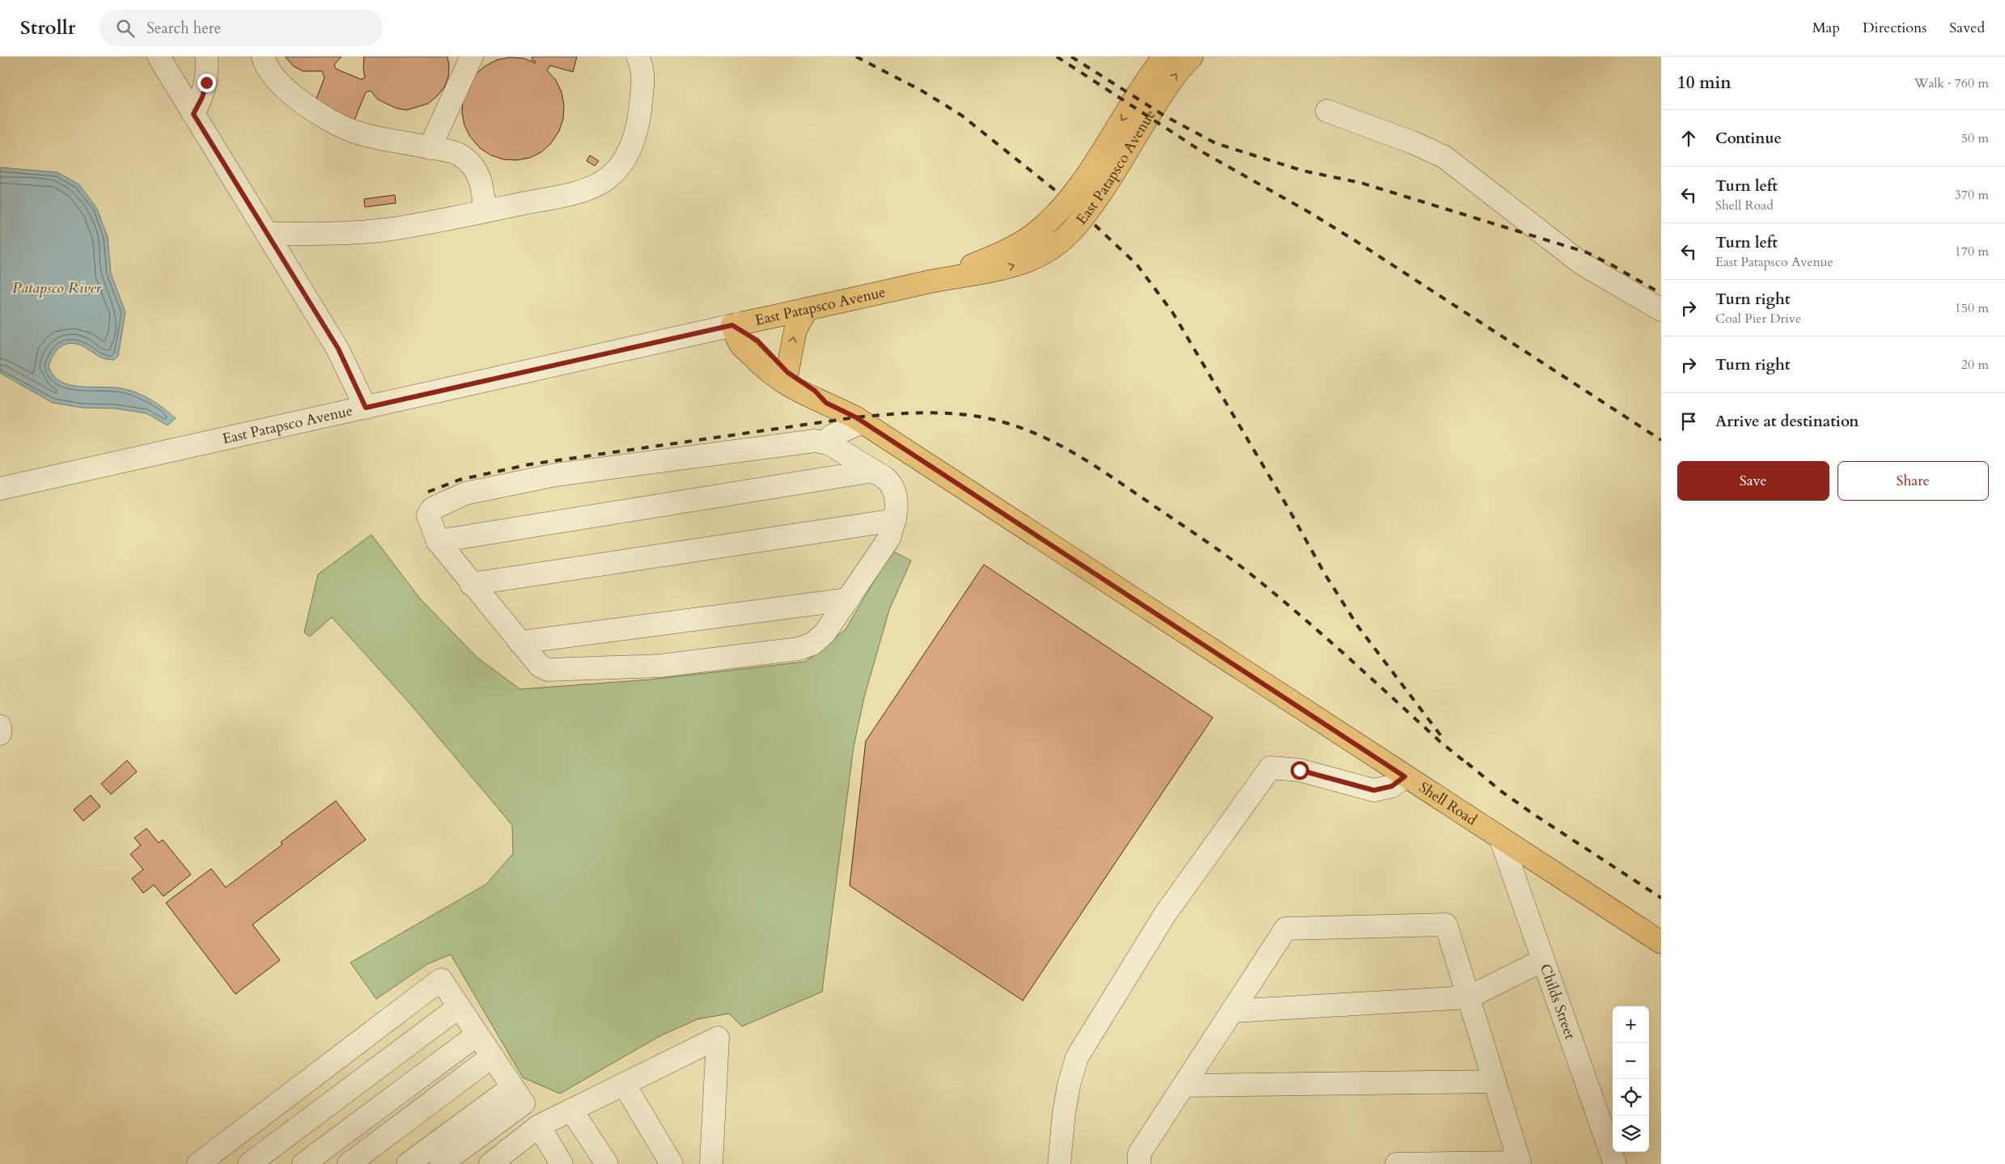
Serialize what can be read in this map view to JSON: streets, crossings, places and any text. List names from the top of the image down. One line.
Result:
{"streets":{"main road":["East Patapsco Avenue","Shell Road"],"street":["Childs Street"]},"crossings":[["East Patapsco Avenue","Shell Road"],["Shell Road","Childs Street"]],"water":["Patapsco River"],"page":{"header":"Strollr","search":"Search here","nav":["Map","Directions","Saved"],"heading":["10 min","Walk · 760 m"],"list":[["Continue","50 m"],["Turn left","Shell Road","370 m"],["Turn left","East Patapsco Avenue","170 m"],["Turn right","Coal Pier Drive","150 m"],["Turn right","20 m"],"Arrive at destination"],"buttons":["Save","Share"],"map_buttons":["+","−"]}}
